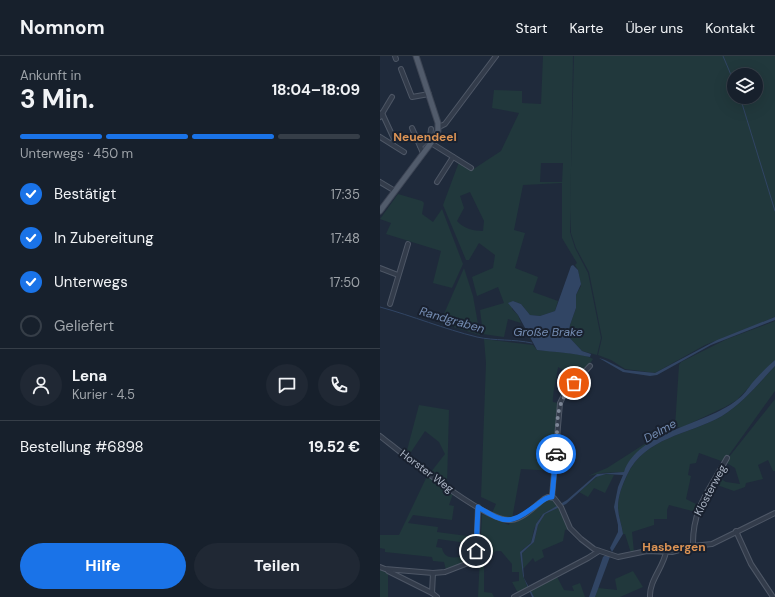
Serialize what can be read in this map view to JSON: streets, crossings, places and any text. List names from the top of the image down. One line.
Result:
{"streets":{"street":["Horster Weg","Klosterweg"]},"districts":["Neuendeel","Hasbergen"],"water":["Randgraben","Große Brake","Delme"],"page":{"header":"Nomnom","nav":["Start","Karte","Über uns","Kontakt"],"heading":["3 Min.","Ankunft in","18:04–18:09"],"panel":["Lena","Kurier · 4.5","Bestellung #6898","19.52 €"],"bar":"Unterwegs · 450 m","list":[["Bestätigt","17:35"],["In Zubereitung","17:48"],["Unterwegs","17:50"],"Geliefert"],"buttons":["Hilfe","Teilen"]}}
